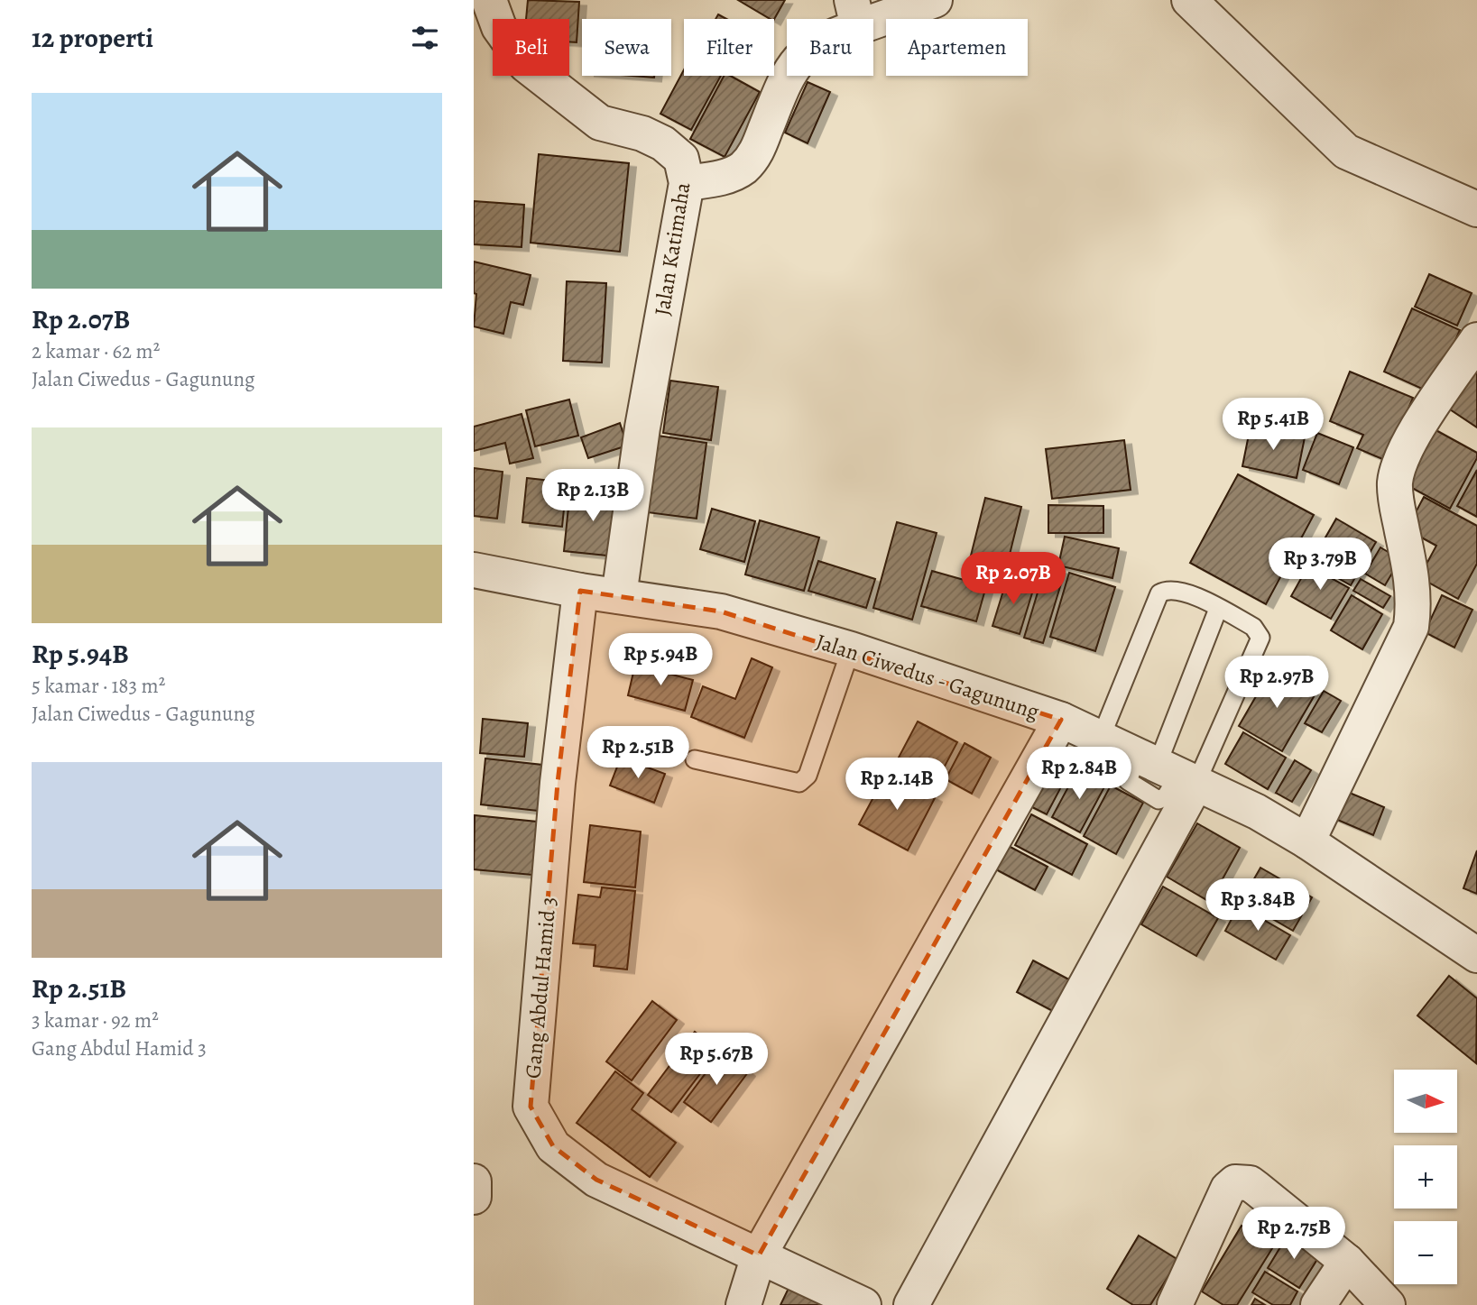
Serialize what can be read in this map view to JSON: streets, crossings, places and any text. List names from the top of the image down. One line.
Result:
{"streets":{"street":["Jalan Katimaha","Jalan Ciwedus - Gagunung","Gang Abdul Hamid 3"]},"crossings":[["Jalan Katimaha","Jalan Ciwedus - Gagunung"],["Jalan Ciwedus - Gagunung","Gang Abdul Hamid 3"]],"north":"right","page":{"heading":"12 properti","chip":["Beli","Sewa","Filter","Baru","Apartemen"],"list":[{"name":"Rp 2.07B","note":"2 kamar · 62 m² · Jalan Ciwedus - Gagunung"},{"name":"Rp 5.94B","note":"5 kamar · 183 m² · Jalan Ciwedus - Gagunung"},{"name":"Rp 2.51B","note":"3 kamar · 92 m² · Gang Abdul Hamid 3"}],"price":["Rp 5.41B","Rp 2.13B","Rp 3.79B","Rp 2.07B","Rp 5.94B","Rp 2.97B","Rp 2.51B","Rp 2.84B","Rp 2.14B","Rp 3.84B","Rp 5.67B","Rp 2.75B"],"map_buttons":["+","−"]}}
